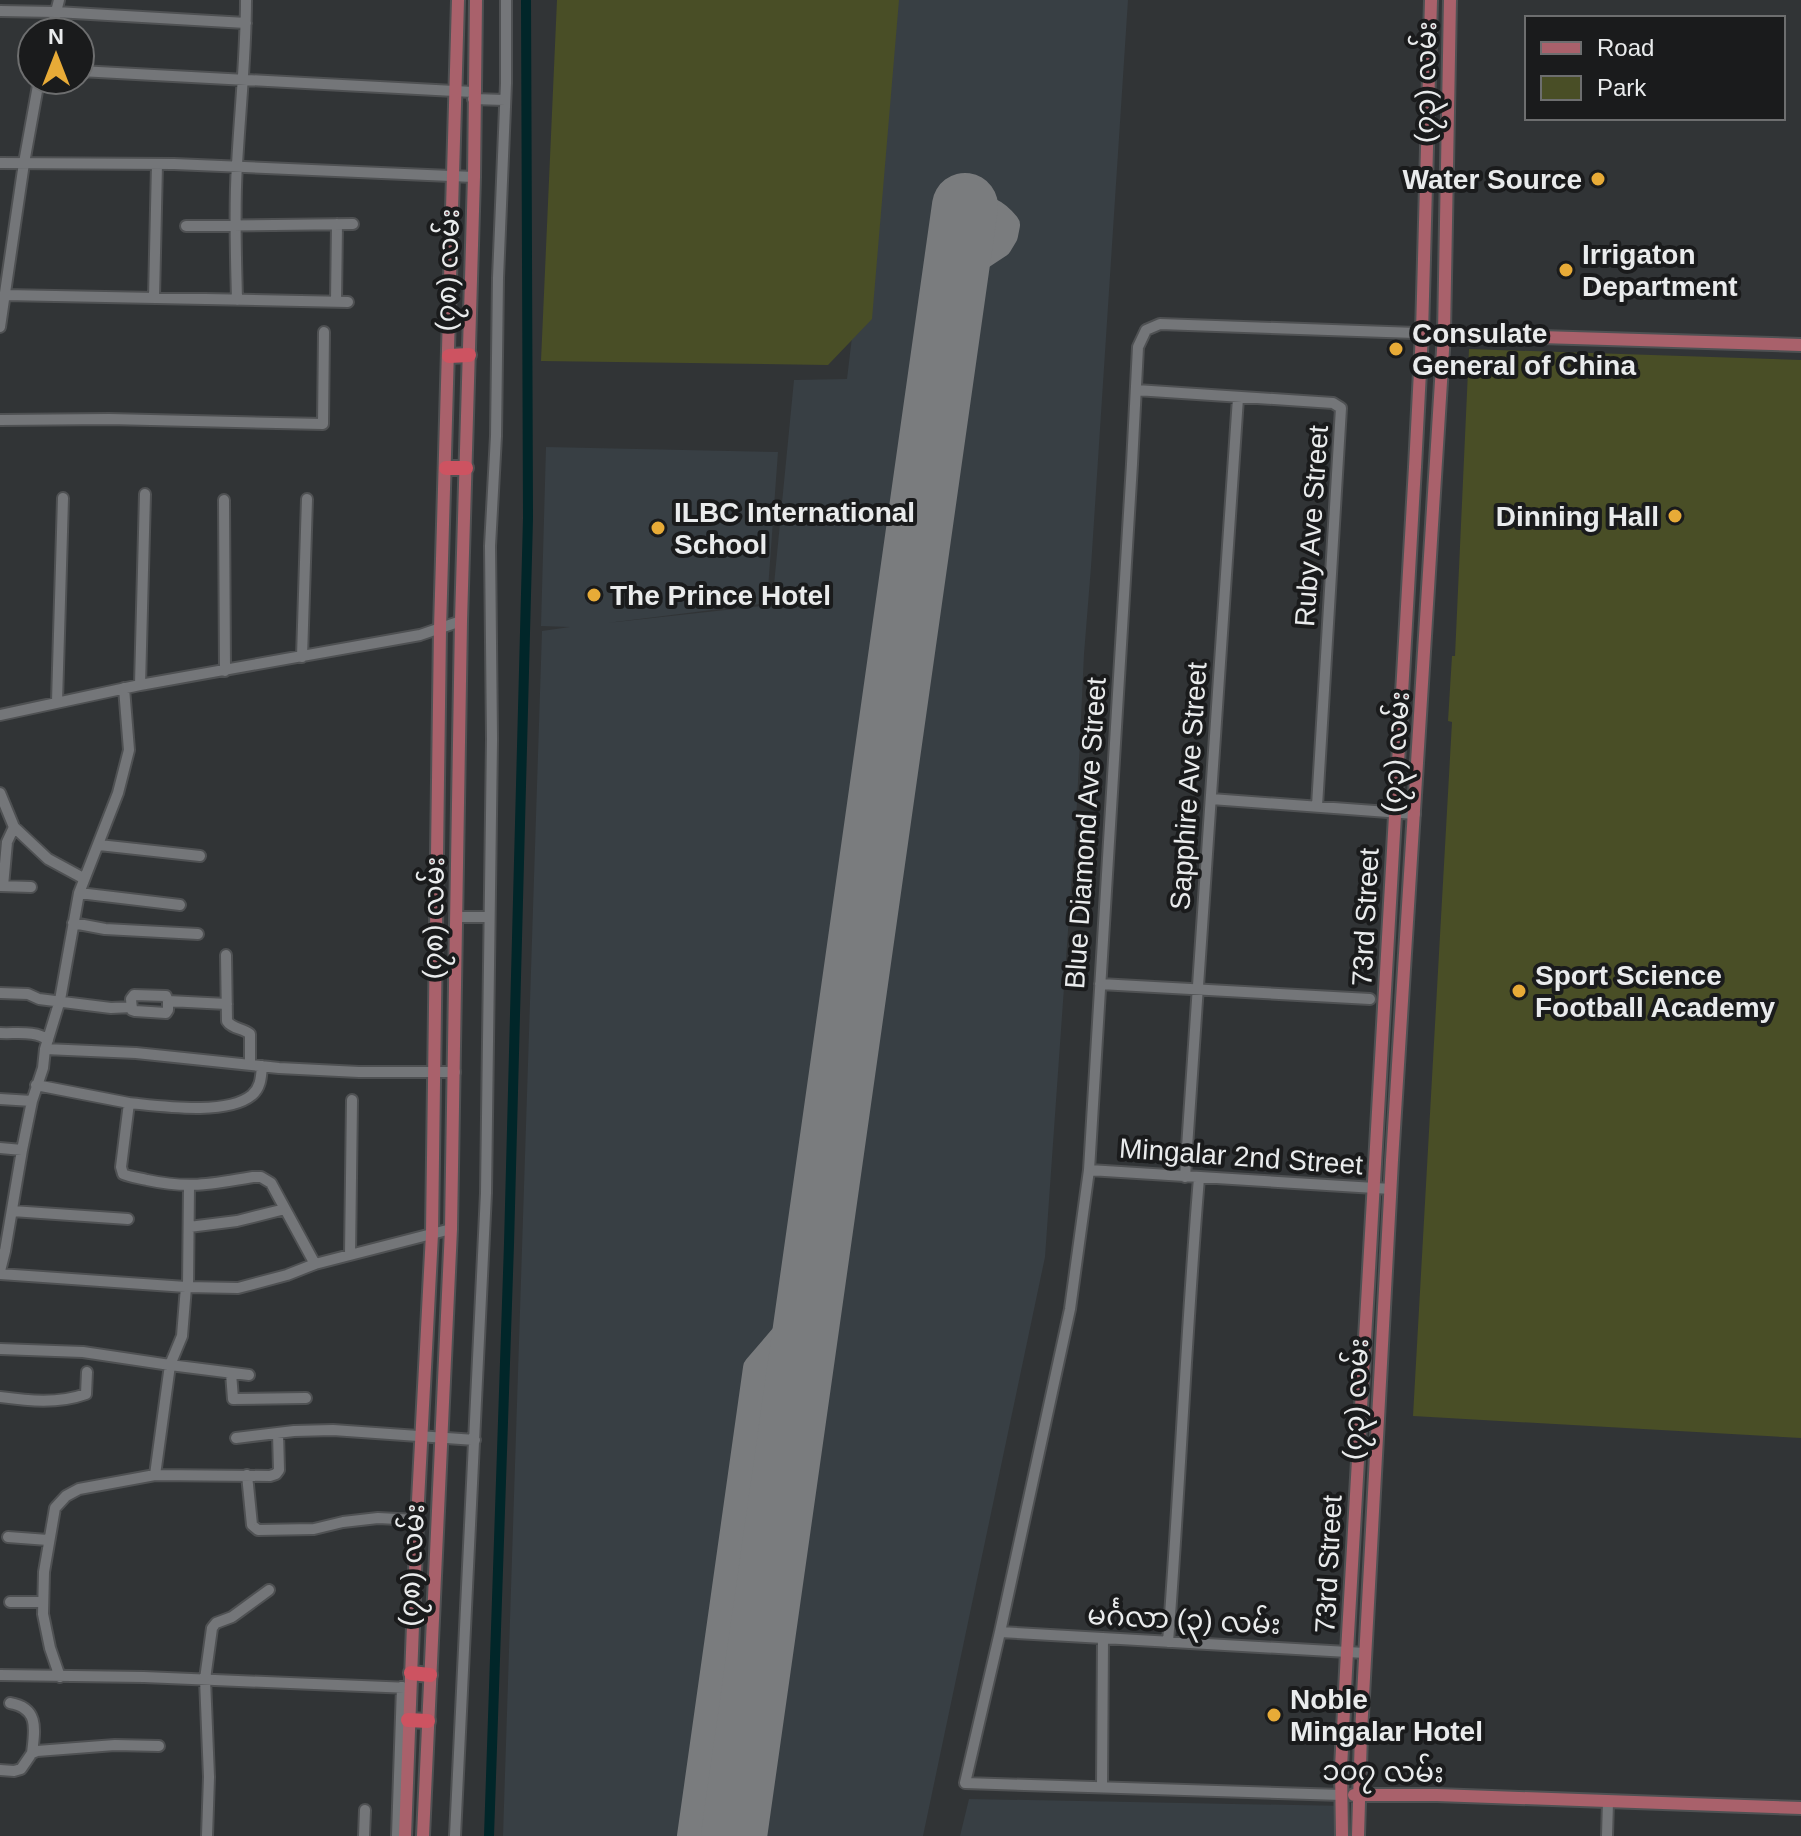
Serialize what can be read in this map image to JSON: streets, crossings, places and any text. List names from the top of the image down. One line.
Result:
{"streets":{"main road":["(၇၃) လမ်း","(၇၈) လမ်း","73rd Street","၁၀၇ လမ်း"],"street":["Ruby Ave Street","Sapphire Ave Street","Blue Diamond Ave Street","Mingalar 2nd Street","မင်္ဂလာ (၃) လမ်း"]},"crossings":[["(၇၃) လမ်း","Blue Diamond Ave Street"],["(၇၃) လမ်း","Mingalar 2nd Street"],["(၇၃) လမ်း","မင်္ဂလာ (၃) လမ်း"],["(၇၃) လမ်း","၁၀၇ လမ်း"],["Ruby Ave Street","Sapphire Ave Street"],["Ruby Ave Street","Blue Diamond Ave Street"],["Sapphire Ave Street","Mingalar 2nd Street"],["Blue Diamond Ave Street","73rd Street"],["Blue Diamond Ave Street","Mingalar 2nd Street"],["Blue Diamond Ave Street","မင်္ဂလာ (၃) လမ်း"],["Blue Diamond Ave Street","၁၀၇ လမ်း"],["73rd Street","Mingalar 2nd Street"],["73rd Street","မင်္ဂလာ (၃) လမ်း"],["73rd Street","၁၀၇ လမ်း"]],"places":["Water Source","Irrigaton Department","Consulate General of China","Dinning Hall","ILBC International School","The Prince Hotel","Sport Science Football Academy","Noble Mingalar Hotel"],"legend":["Road","Park"],"north":"top"}
